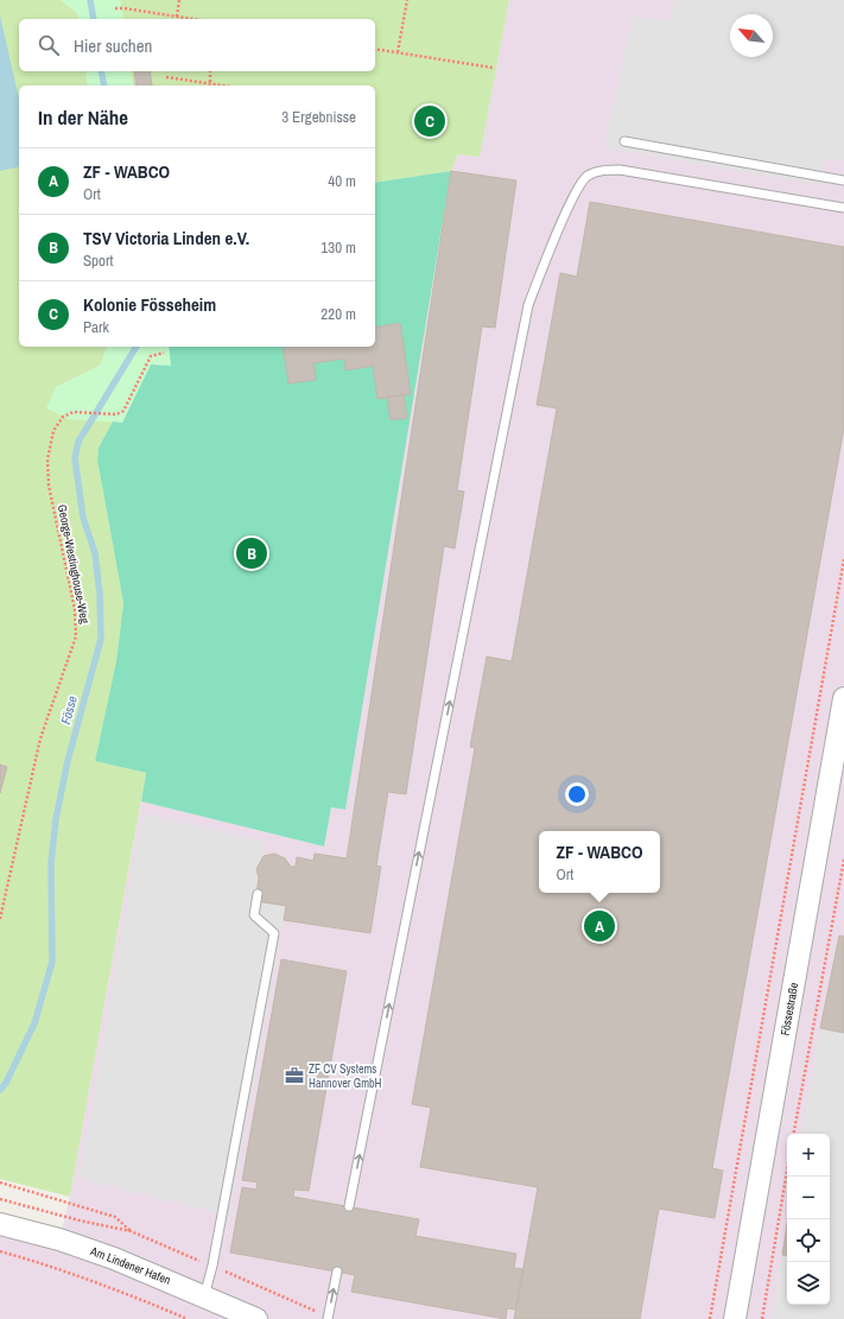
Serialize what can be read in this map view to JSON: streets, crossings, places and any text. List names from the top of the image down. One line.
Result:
{"streets":{"street":["Fössestraße","Am Lindener Hafen"],"path":["George-Westinghouse-Weg"]},"water":["Fösse"],"places":{"office":["ZF CV Systems Hannover GmbH"]},"north":"top left","page":{"search":"Hier suchen","heading":["In der Nähe","3 Ergebnisse"],"pins":["C","B","A"],"list":[{"mark":"A","name":"ZF - WABCO","note":"Ort","value":"40 m"},{"mark":"B","name":"TSV Victoria Linden e.V.","note":"Sport","value":"130 m"},{"mark":"C","name":"Kolonie Fösseheim","note":"Park","value":"220 m"}],"popup":["ZF - WABCO","Ort"],"map_buttons":["+","−"]}}
